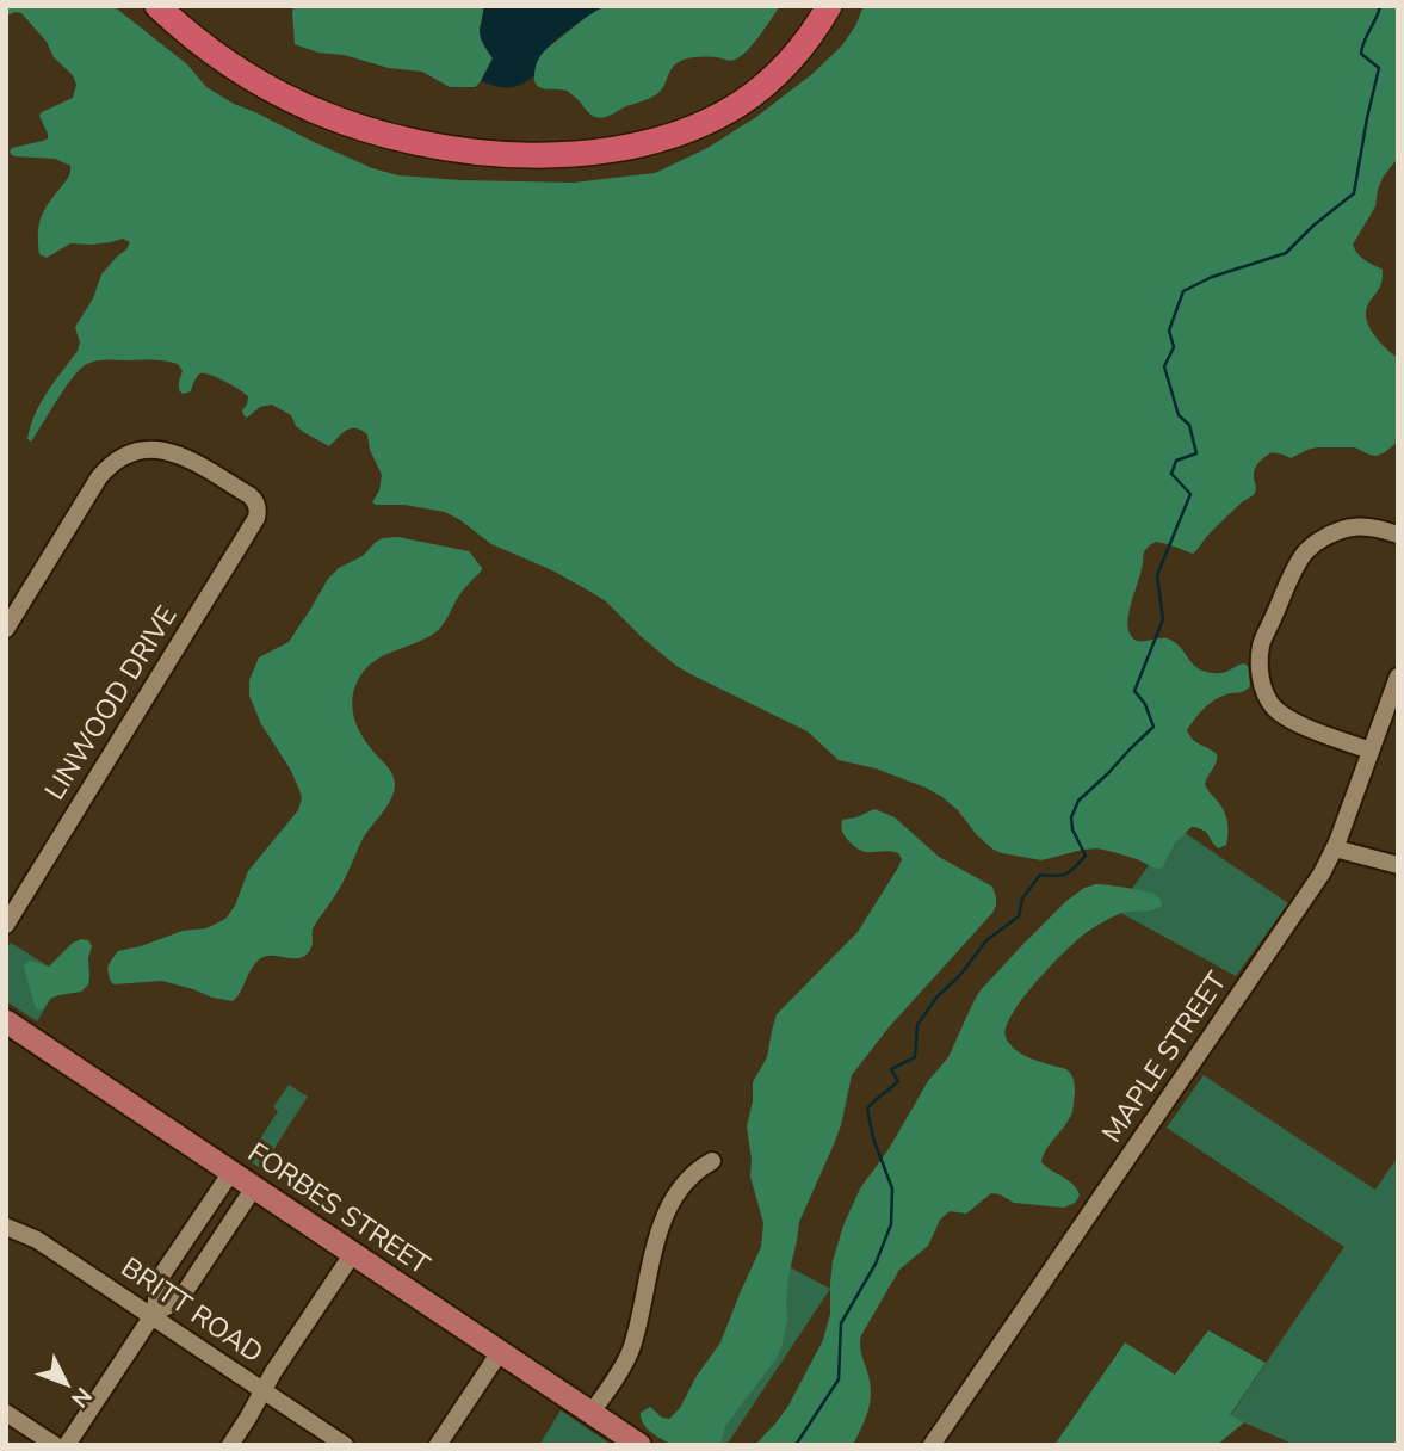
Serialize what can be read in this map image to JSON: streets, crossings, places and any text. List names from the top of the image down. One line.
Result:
{"streets":{"main road":["FORBES STREET"],"street":["LINWOOD DRIVE","MAPLE STREET","BRITT ROAD"]},"north":"bottom right"}
